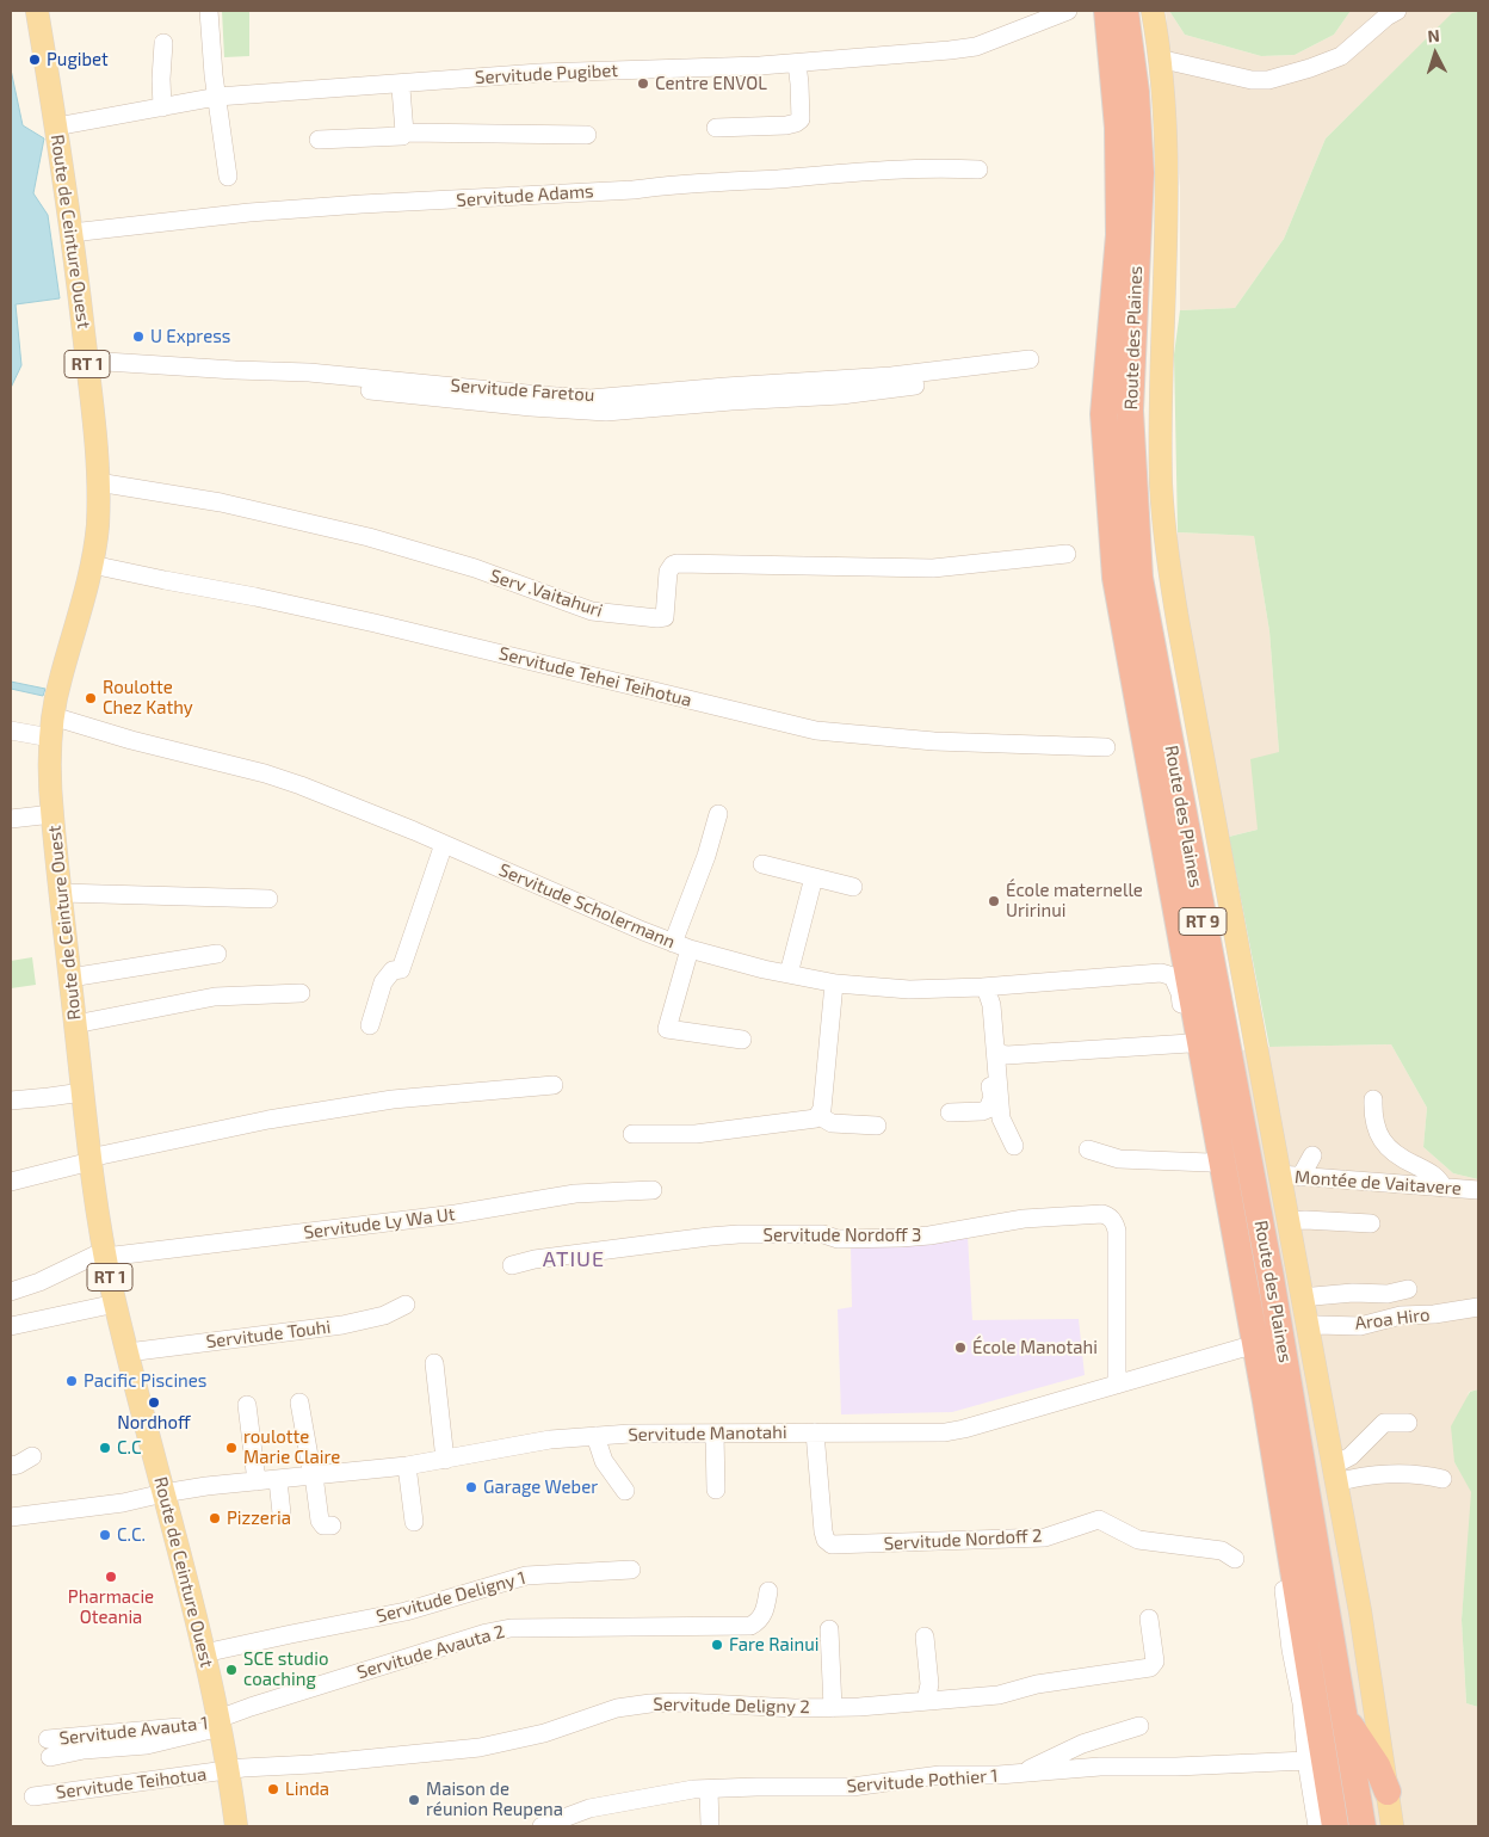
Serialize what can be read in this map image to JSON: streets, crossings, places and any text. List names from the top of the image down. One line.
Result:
{"streets":{"highway":["Route des Plaines","RT 9"],"main road":["Route de Ceinture Ouest","RT 1"],"street":["Servitude Pugibet","Servitude Adams","Servitude Faretou","Serv .Vaitahuri","Servitude Tehei Teihotua","Servitude Scholermann","Montée de Vaitavere","Servitude Ly Wa Ut","Servitude Nordoff 3","Aroa Hiro","Servitude Touhi","Servitude Manotahi","Servitude Nordoff 2","Servitude Deligny 1","Servitude Avauta 2","Servitude Deligny 2","Servitude Pothier 1","Servitude Teihotua"]},"crossings":[["Servitude Pugibet","Route de Ceinture Ouest"],["Servitude Adams","Route de Ceinture Ouest"],["Route de Ceinture Ouest","Servitude Faretou"],["Route de Ceinture Ouest","Serv .Vaitahuri"],["Route de Ceinture Ouest","Servitude Tehei Teihotua"],["Route de Ceinture Ouest","Servitude Scholermann"],["Route de Ceinture Ouest","Servitude Ly Wa Ut"],["Route de Ceinture Ouest","Servitude Touhi"],["Route de Ceinture Ouest","Servitude Manotahi"],["Route de Ceinture Ouest","Servitude Deligny 1"],["Route de Ceinture Ouest","Servitude Avauta 2"],["Route de Ceinture Ouest","Servitude Deligny 2"],["Route de Ceinture Ouest","Servitude Teihotua"],["Route des Plaines","Montée de Vaitavere"],["Route des Plaines","Aroa Hiro"],["Servitude Nordoff 3","Servitude Manotahi"],["Servitude Manotahi","Servitude Nordoff 2"],["Servitude Deligny 2","Servitude Teihotua"]],"districts":["ATIUE"],"places":["Pugibet","Centre ENVOL","U Express","Roulotte Chez Kathy","École maternelle Uririnui","École Manotahi","Pacific Piscines","Nordhoff","C.C","roulotte Marie Claire","Garage Weber","Pizzeria","C.C.","Pharmacie Oteania","Fare Rainui","SCE studio coaching","Linda","Maison de réunion Reupena"],"north":"top"}
